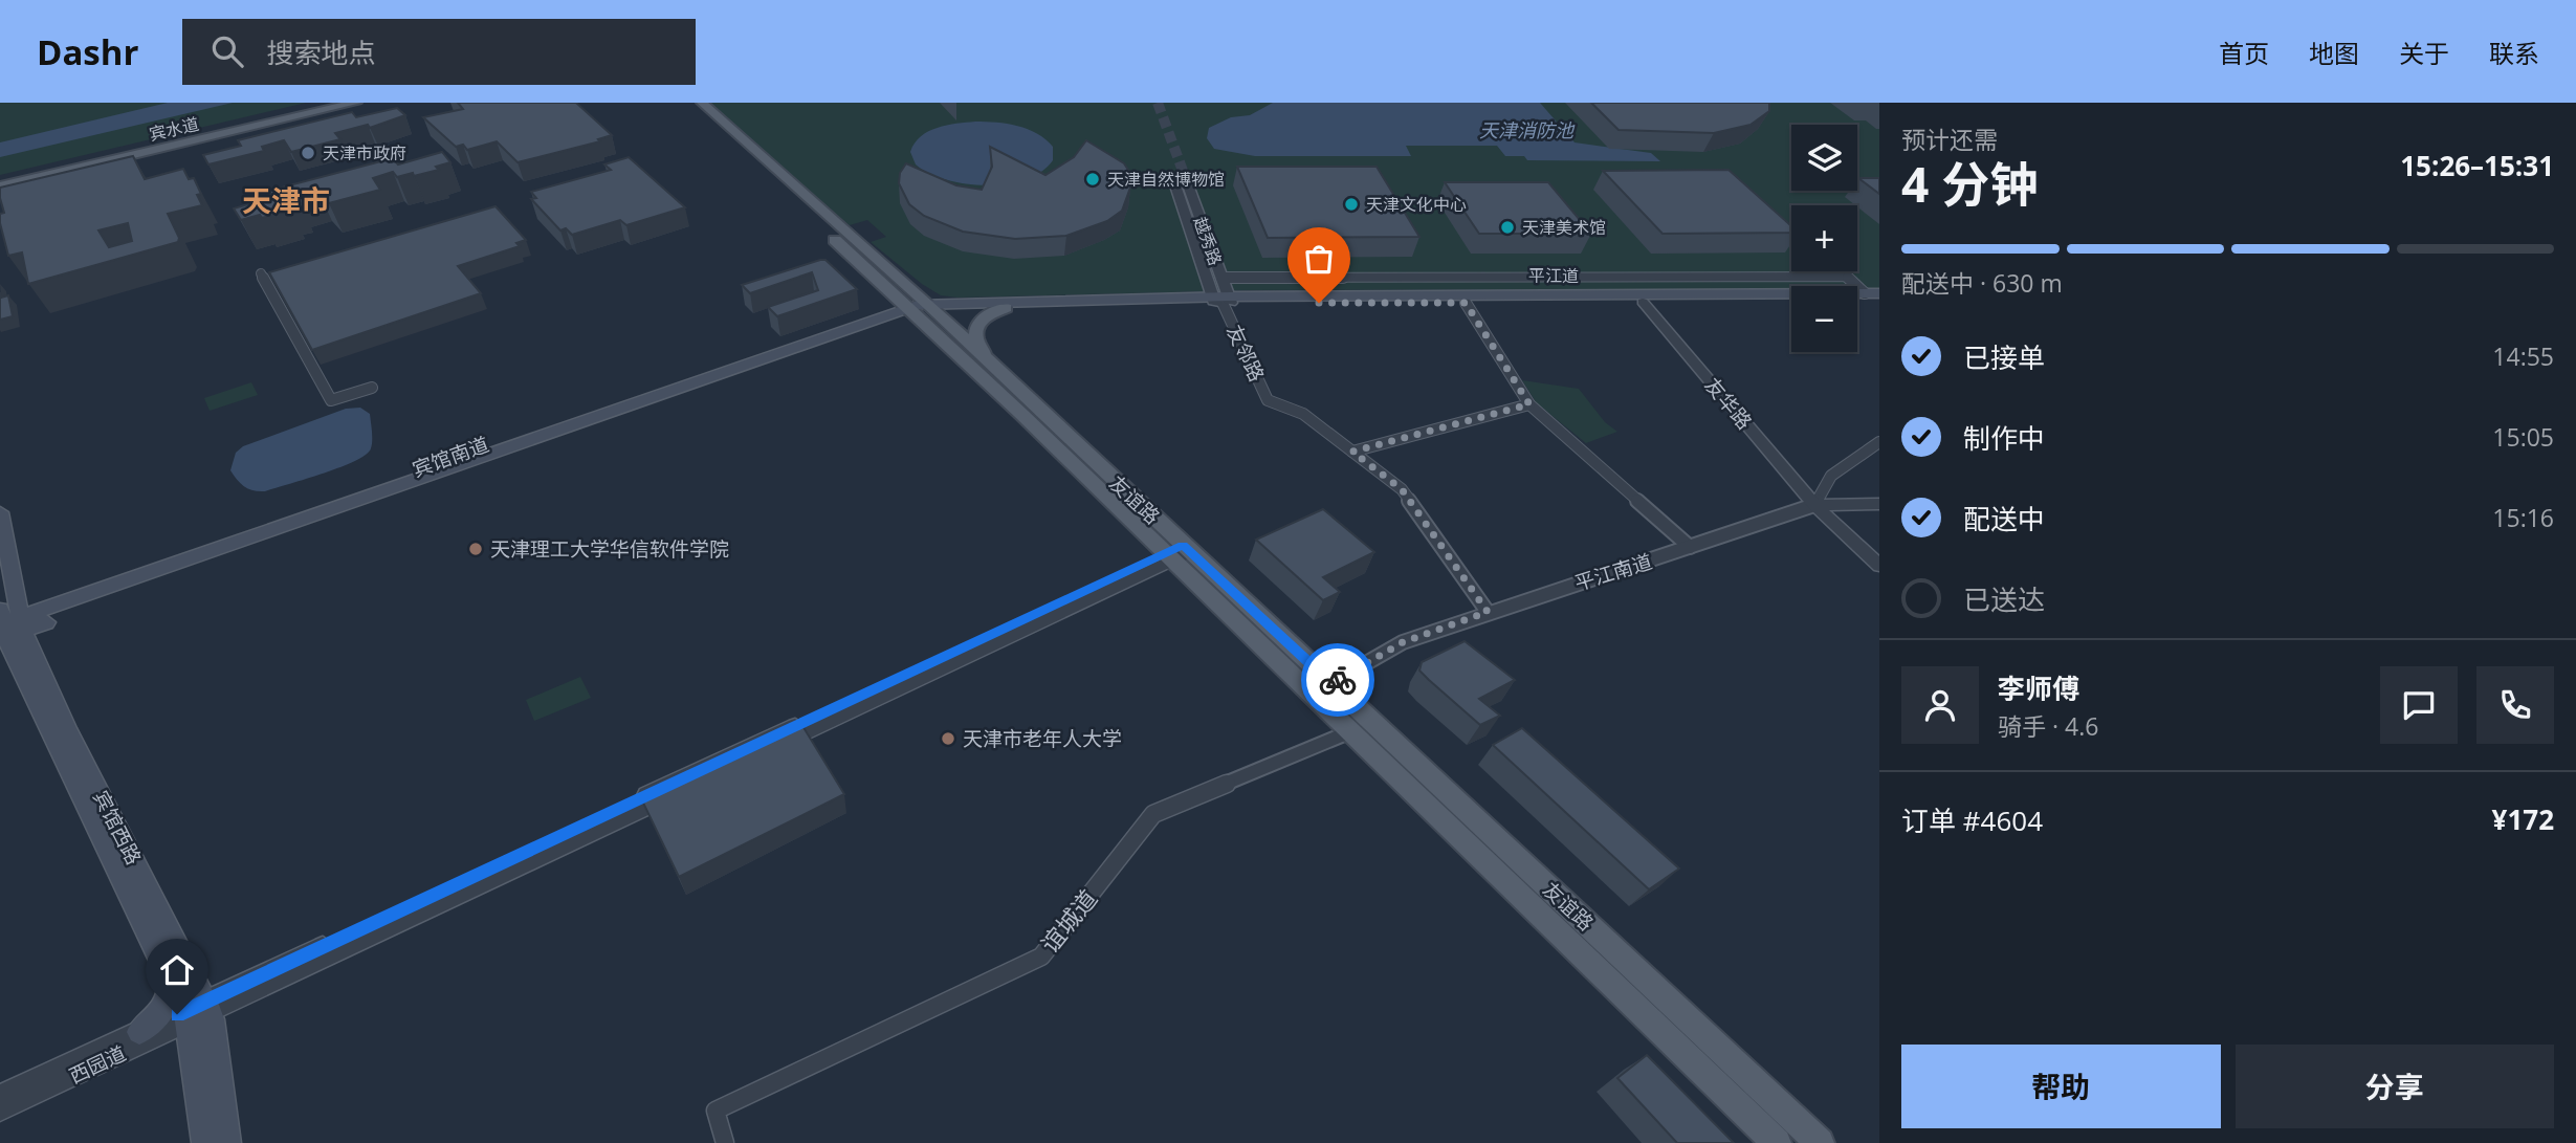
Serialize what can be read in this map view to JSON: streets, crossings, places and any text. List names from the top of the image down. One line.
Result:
{"streets":{"main road":["宾水道","平江道","宾馆南道","友谊路","宾馆西路"],"street":["越秀路","友邻路","友华路","平江南道","谊城道","西园道"]},"crossings":[["越秀路","平江道"],["越秀路","友邻路"],["平江道","友邻路"],["平江道","友华路"],["友邻路","平江南道"],["友华路","平江南道"],["宾馆南道","友谊路"],["宾馆南道","宾馆西路"],["友谊路","平江南道"],["友谊路","谊城道"]],"districts":["天津市"],"water":["天津消防池"],"places":["天津市政府","天津自然博物馆","天津文化中心","天津美术馆","天津理工大学华信软件学院","天津市老年人大学"],"page":{"header":"Dashr","search":"搜索地点","nav":["首页","地图","关于","联系"],"heading":["4 分钟","预计还需","15:26–15:31"],"panel":["李师傅","骑手 · 4.6","订单 #4604","¥172"],"map_buttons":["+","−"],"bar":"配送中 · 630 m","list":[["已接单","14:55"],["制作中","15:05"],["配送中","15:16"],"已送达"],"buttons":["帮助","分享"]}}
